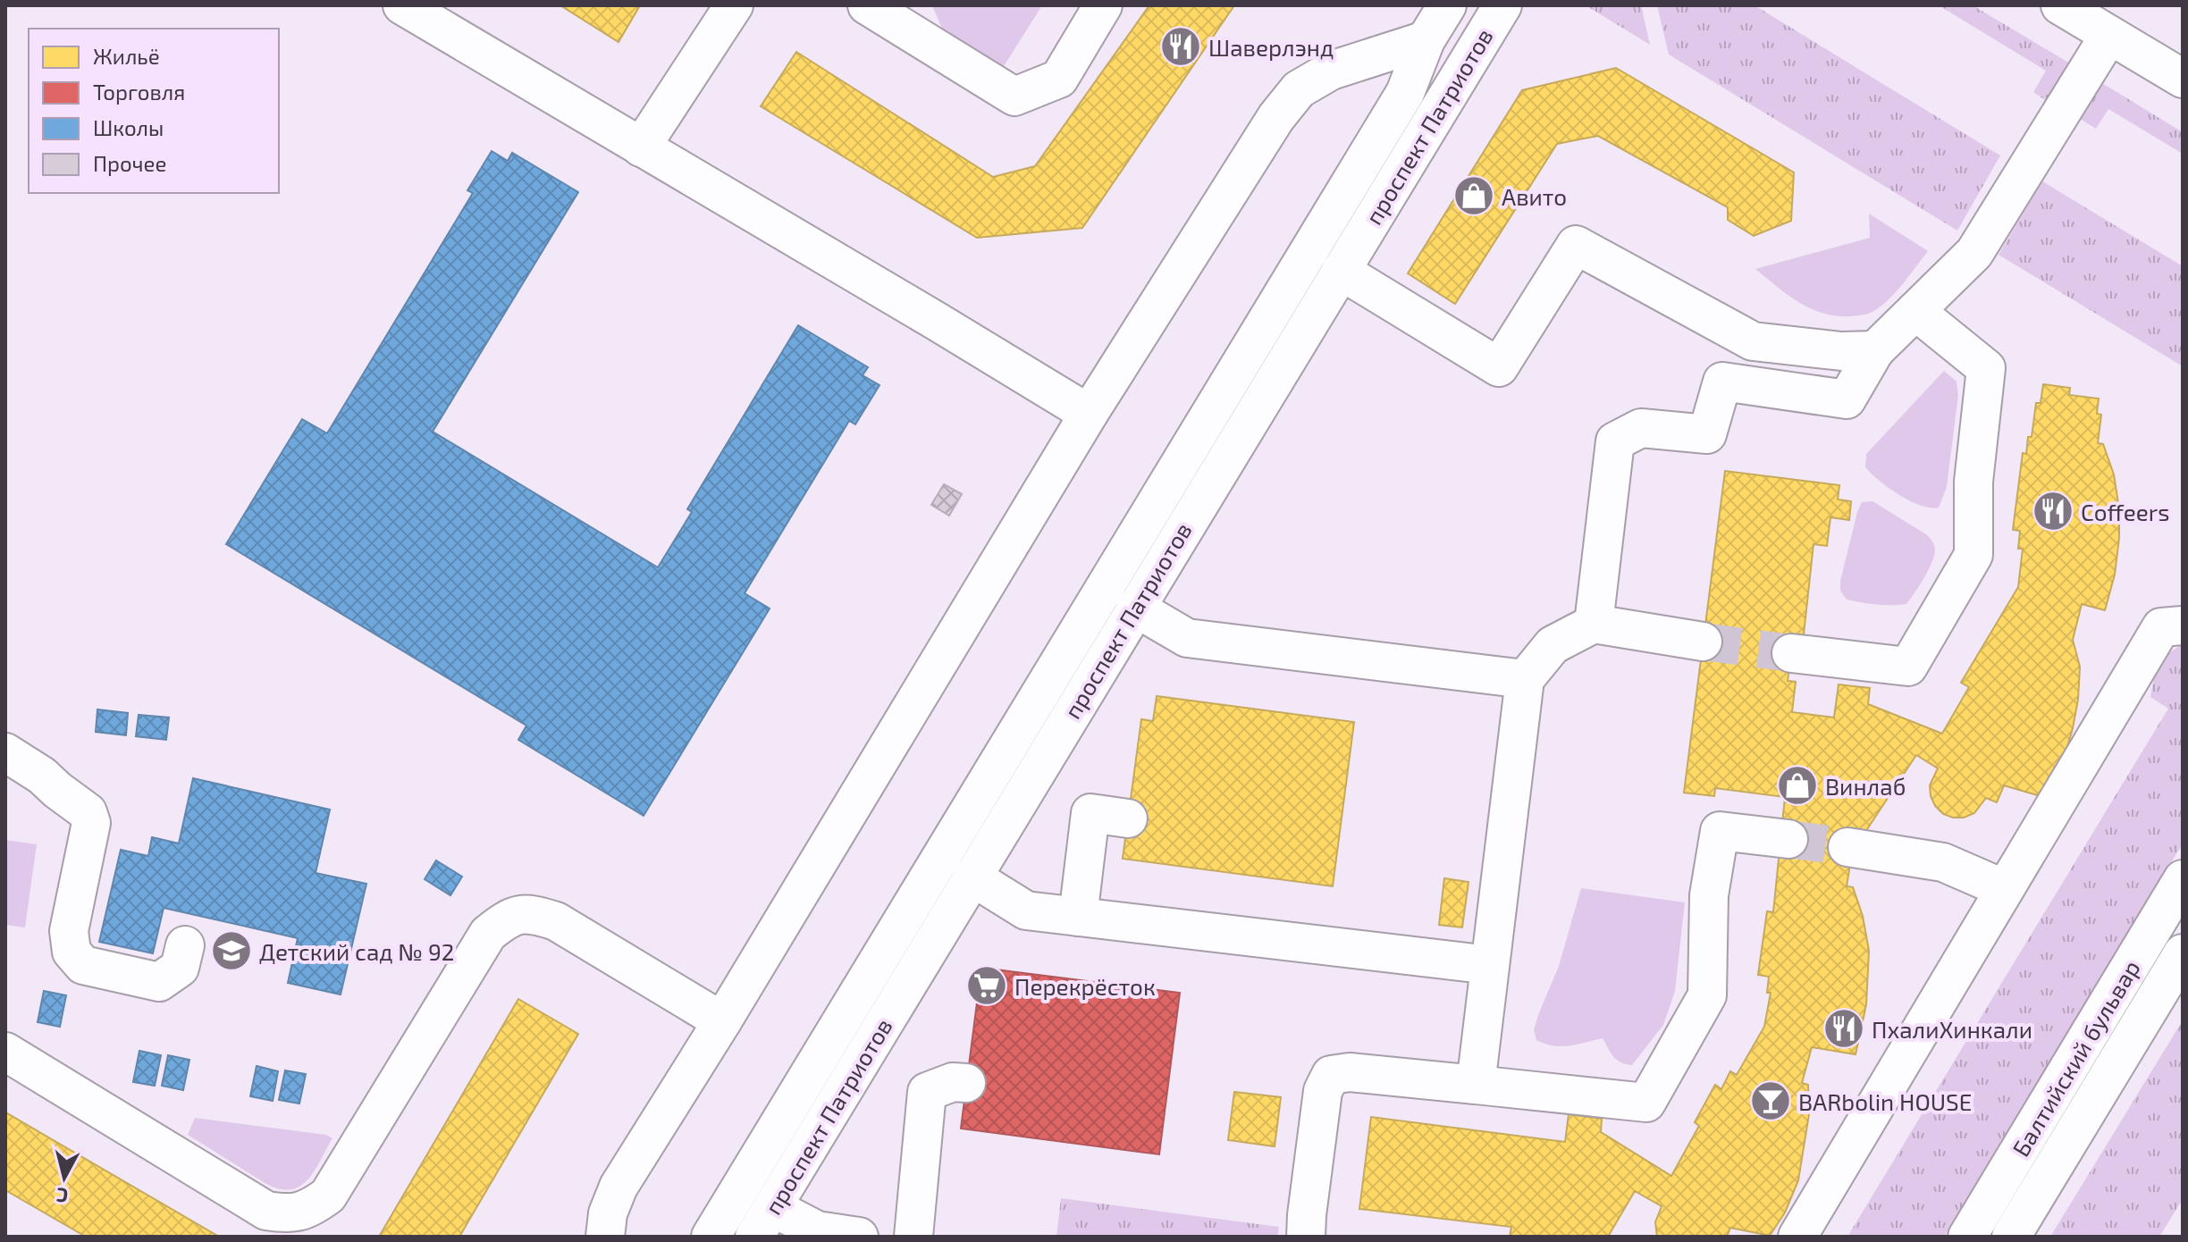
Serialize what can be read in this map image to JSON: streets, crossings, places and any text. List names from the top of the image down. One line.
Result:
{"streets":{"street":["проспект Патриотов","Балтийский бульвар"]},"places":{"restaurant":["Шаверлэнд","Coffeers","ПхалиХинкали"],"shop":["Авито","Винлаб"],"school or university":["Детский сад № 92"],"supermarket":["Перекрёсток"],"bar":["BARbolin HOUSE"]},"legend":["Жильё","Торговля","Школы","Прочее"],"north":"bottom"}
